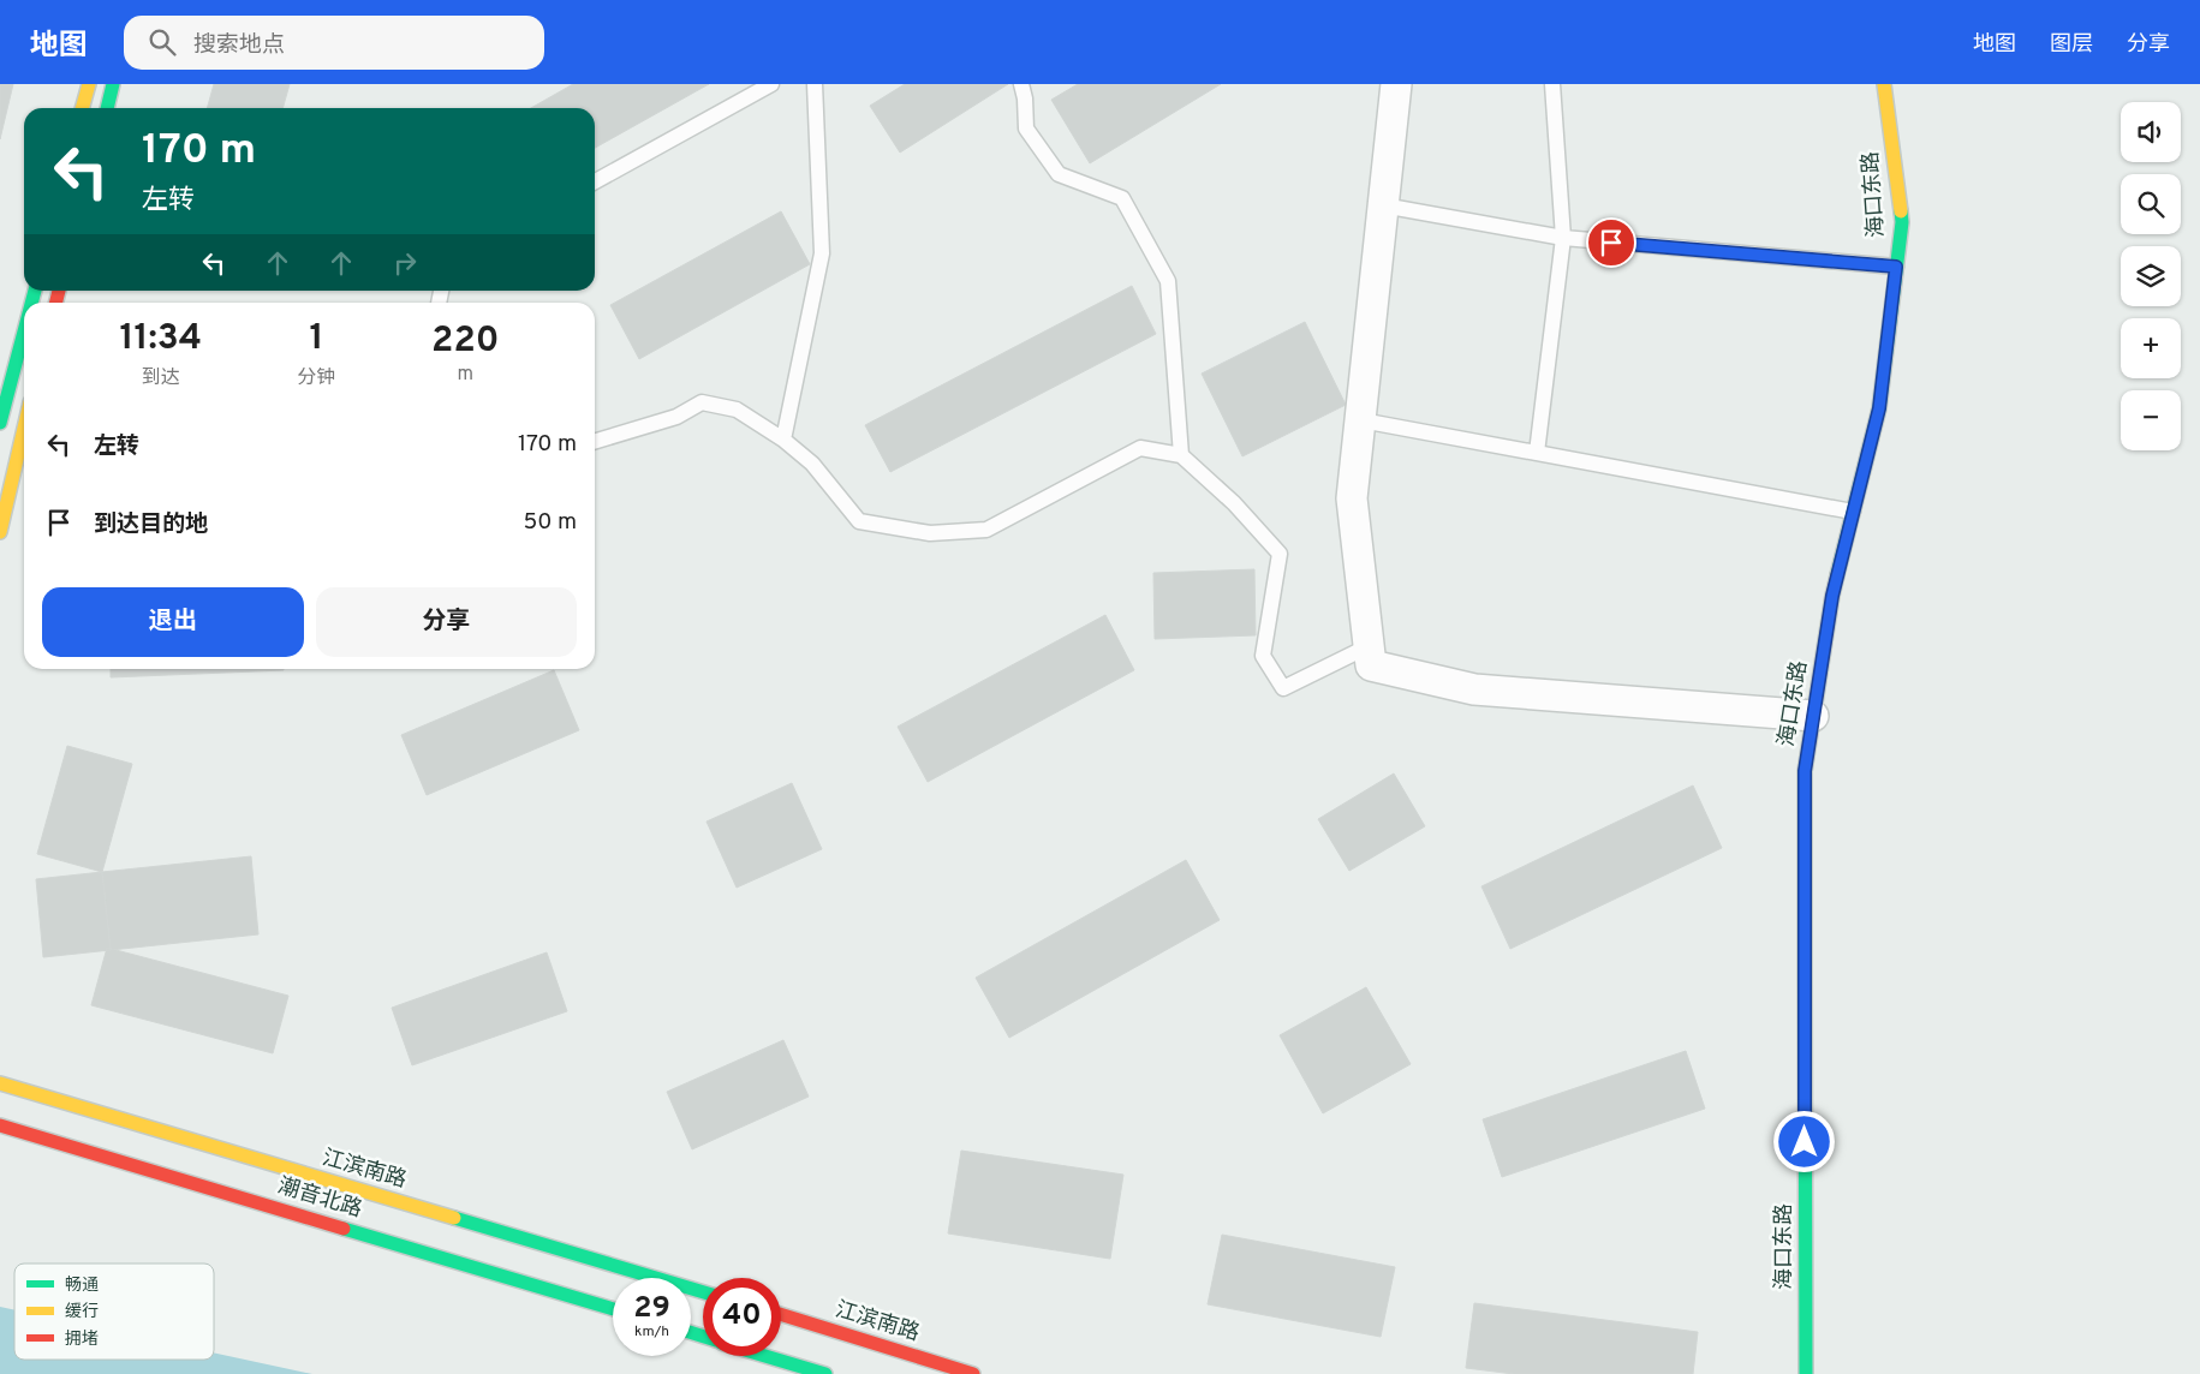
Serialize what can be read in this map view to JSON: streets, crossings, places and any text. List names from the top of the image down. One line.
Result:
{"streets":{"main road":["海口东路","江滨南路","潮音北路"]},"legend":["畅通","缓行","拥堵"],"page":{"header":"地图","search":"搜索地点","nav":["地图","图层","分享"],"map_buttons":["+","−"],"turn":["170 m","左转"],"eta":["11:34","到达","1","分钟","220","m"],"list":[{"name":"左转","value":"170 m"},{"name":"到达目的地","value":"50 m"}],"buttons":["退出","分享"],"speed":"29 km/h","limit":"40"}}
